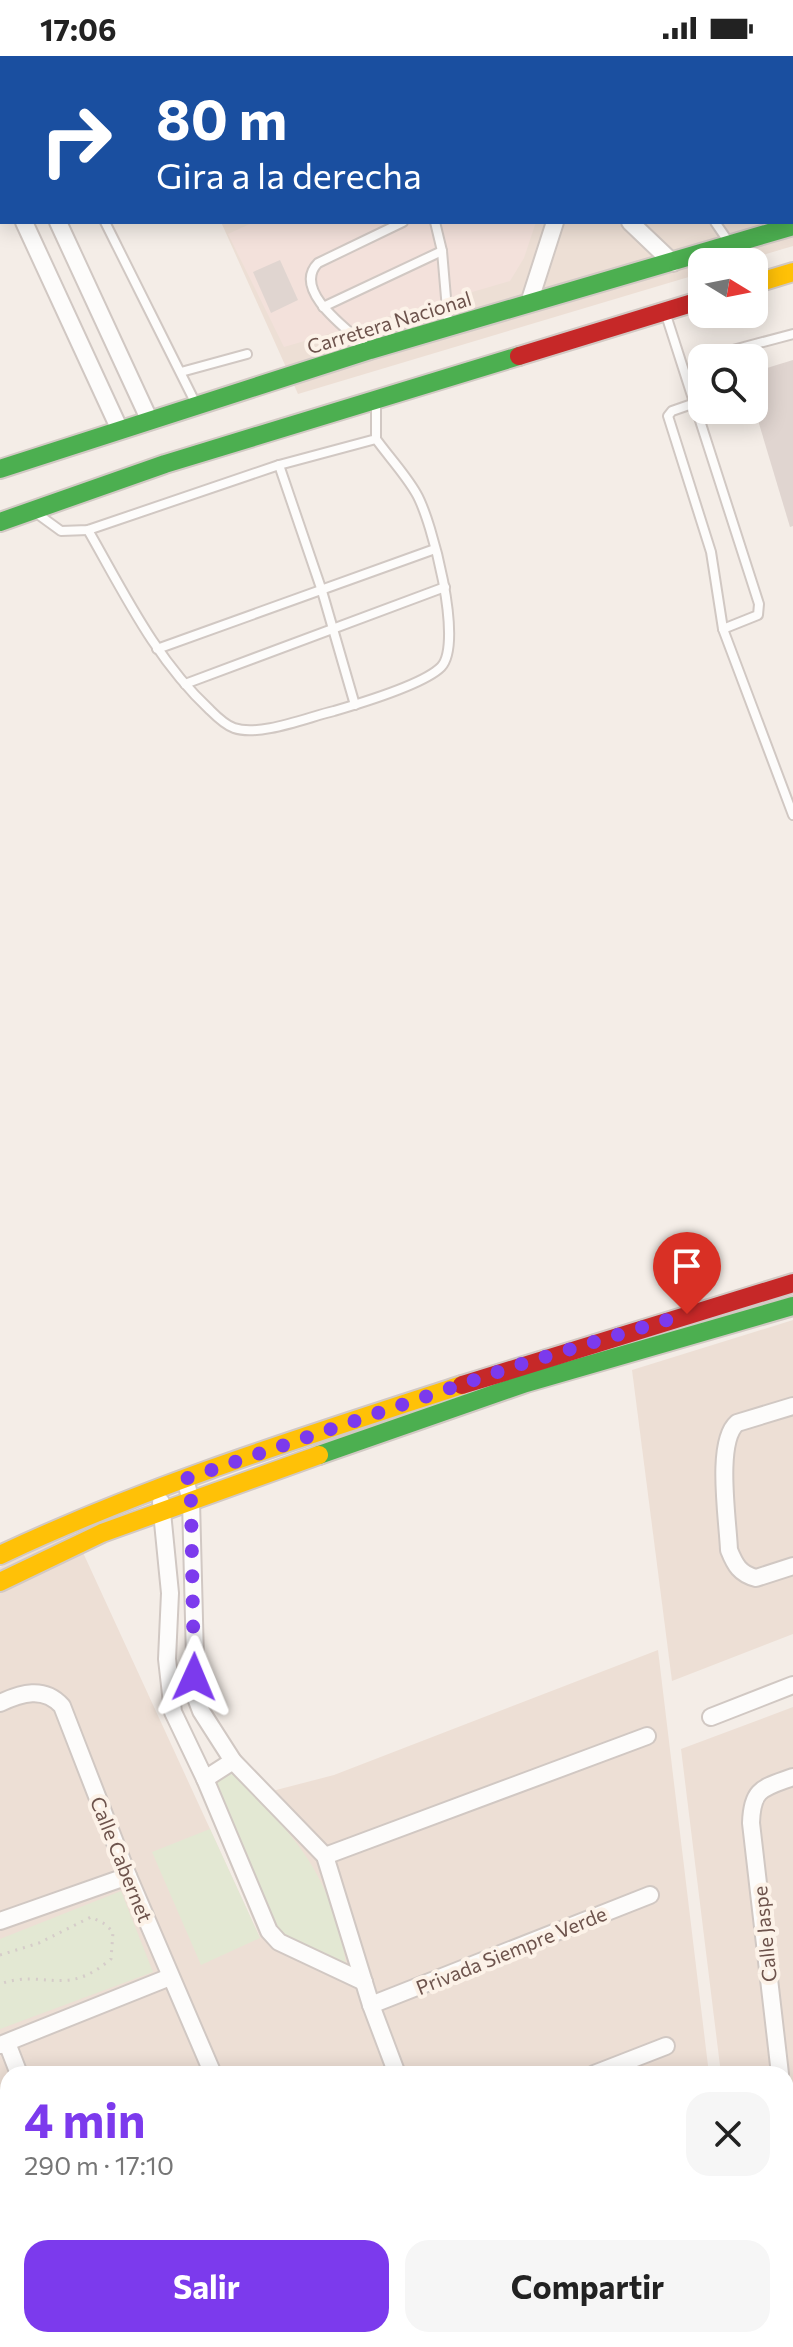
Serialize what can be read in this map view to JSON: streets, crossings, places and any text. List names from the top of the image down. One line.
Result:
{"streets":{"main road":["Carretera Nacional"],"street":["Calle Cabernet","Calle Jaspe","Privada Siempre Verde"]},"north":"right","page":{"status":"17:06","turn":["80 m","Gira a la derecha"],"heading":["4 min","290 m · 17:10"],"buttons":["Salir","Compartir"]}}
